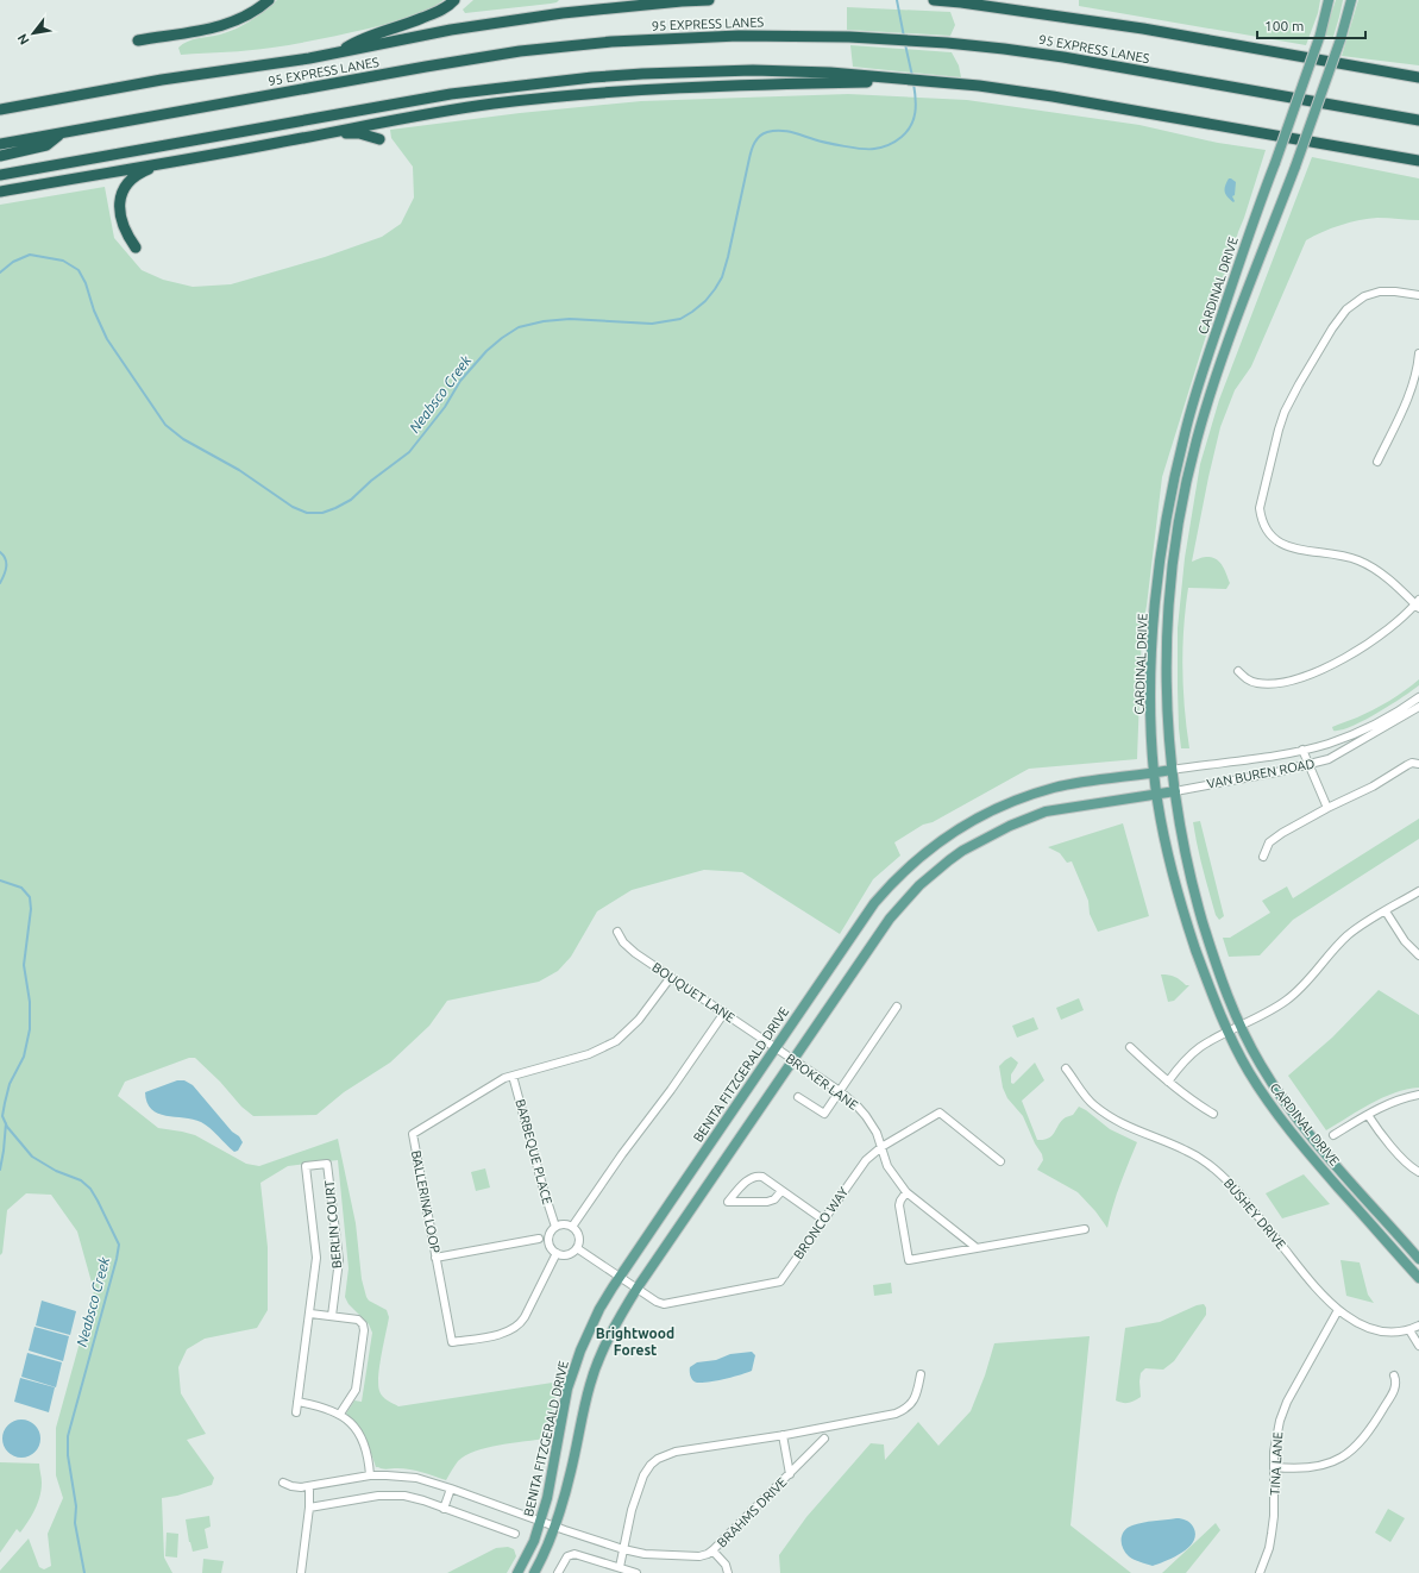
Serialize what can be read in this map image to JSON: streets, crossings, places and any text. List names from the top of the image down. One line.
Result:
{"streets":{"highway":["95 EXPRESS LANES"],"main road":["CARDINAL DRIVE","BENITA FITZGERALD DRIVE"],"street":["VAN BUREN ROAD","BOUQUET LANE","BROKER LANE","BARBEQUE PLACE","BALLERINA LOOP","BUSHEY DRIVE","BRONCO WAY","BERLIN COURT","TINA LANE","BRAHMS DRIVE"]},"crossings":[["CARDINAL DRIVE","VAN BUREN ROAD"],["CARDINAL DRIVE","BENITA FITZGERALD DRIVE"],["VAN BUREN ROAD","BENITA FITZGERALD DRIVE"],["BOUQUET LANE","BENITA FITZGERALD DRIVE"],["BOUQUET LANE","BROKER LANE"],["BOUQUET LANE","BALLERINA LOOP"],["BENITA FITZGERALD DRIVE","BROKER LANE"],["BENITA FITZGERALD DRIVE","BRONCO WAY"],["BENITA FITZGERALD DRIVE","BRAHMS DRIVE"],["BROKER LANE","BRONCO WAY"],["BARBEQUE PLACE","BALLERINA LOOP"],["BUSHEY DRIVE","TINA LANE"]],"districts":["Brightwood Forest"],"water":["Neabsco Creek"],"scale_bar":"100 m","north":"bottom left"}
